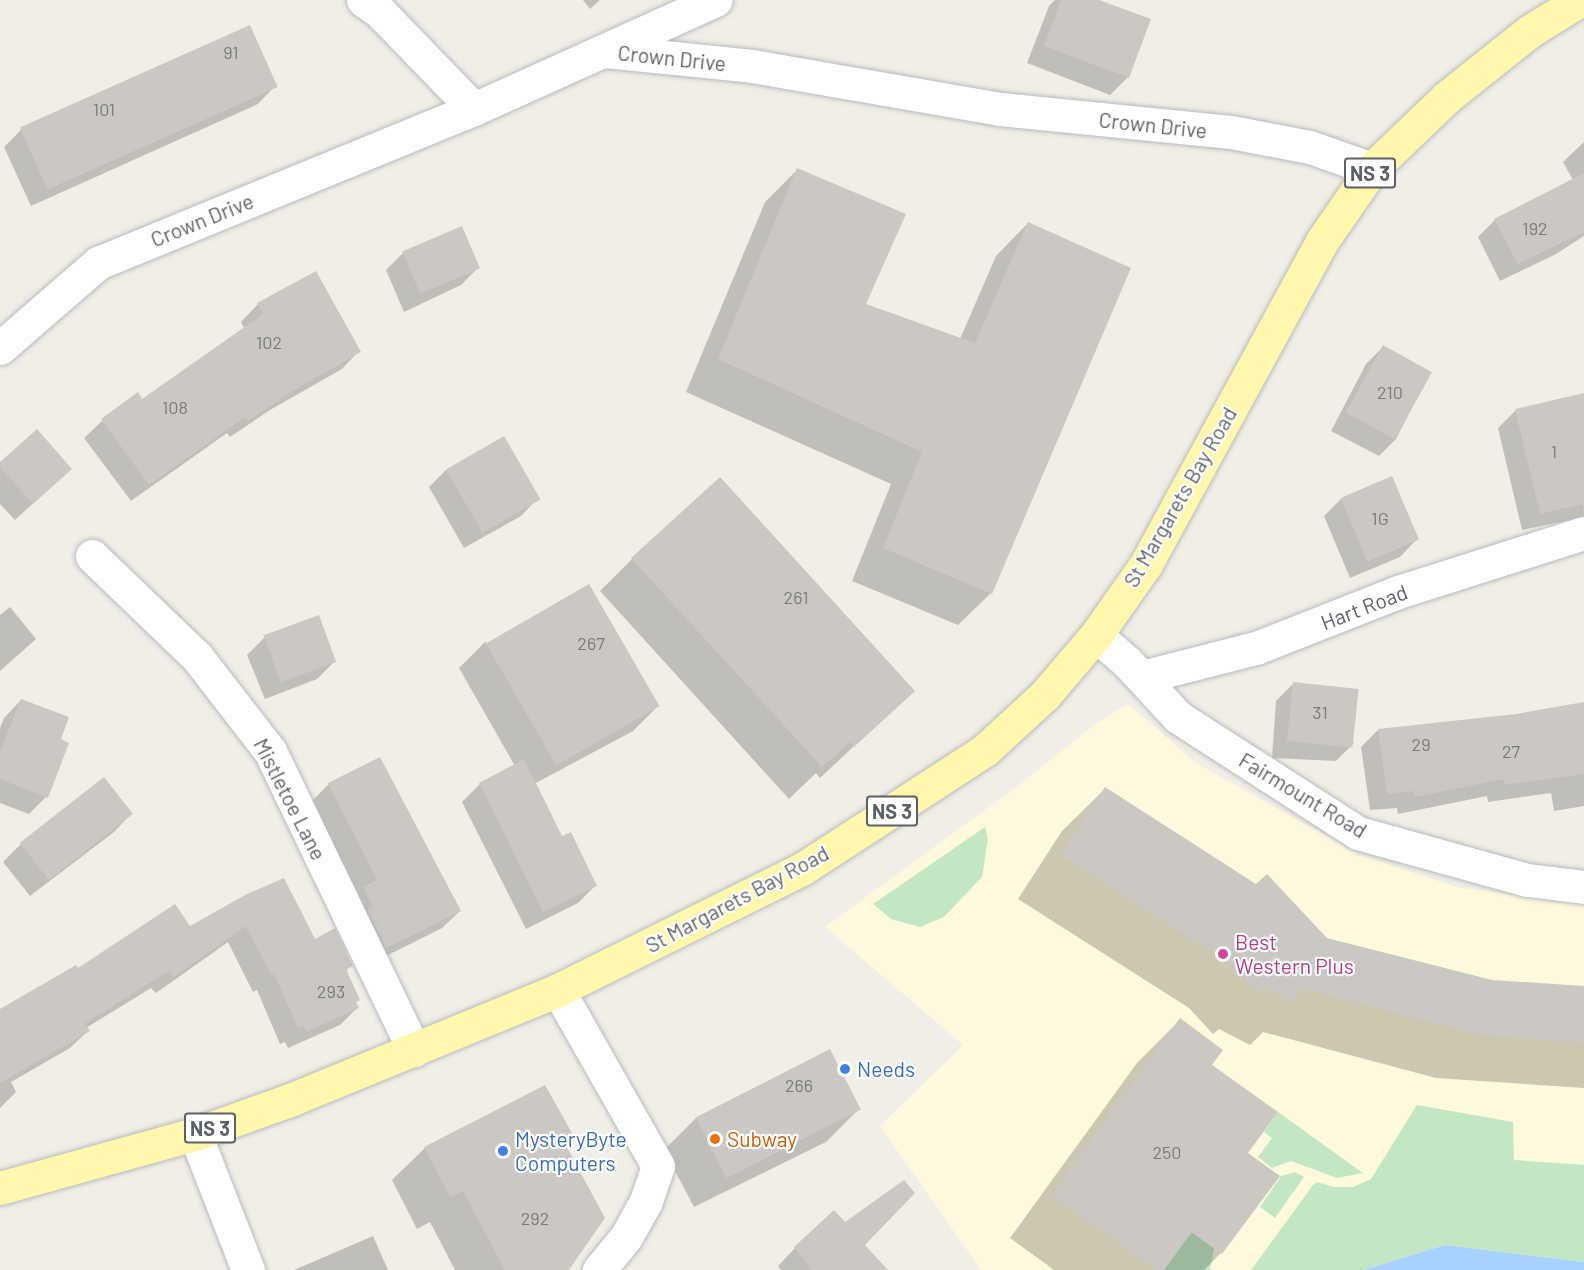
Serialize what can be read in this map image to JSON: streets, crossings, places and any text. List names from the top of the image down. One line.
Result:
{"streets":{"main road":["NS 3","St Margarets Bay Road"],"street":["Crown Drive","Hart Road","Fairmount Road","Mistletoe Lane"]},"crossings":[["Crown Drive","St Margarets Bay Road"],["St Margarets Bay Road","Fairmount Road"],["St Margarets Bay Road","Mistletoe Lane"],["Hart Road","Fairmount Road"]],"places":["Best Western Plus","Needs","Subway","MysteryByte Computers"],"house_numbers":["91","101","192","102","210","108","1","1G","261","267","31","29","27","293","266","250","292"]}
